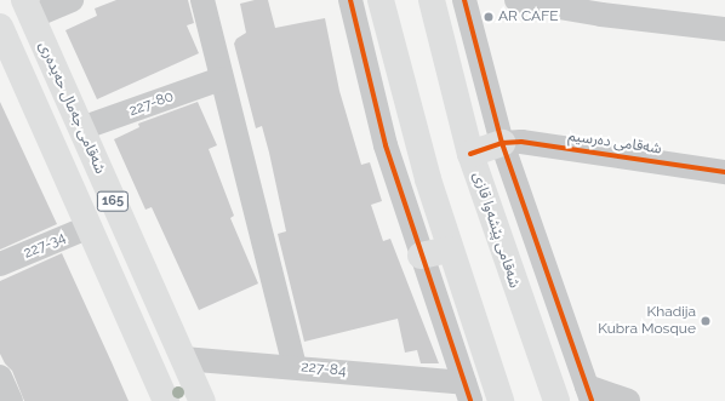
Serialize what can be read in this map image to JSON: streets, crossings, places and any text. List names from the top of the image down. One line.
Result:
{"streets":{"main road":["شەقامی جەمال حەیدەری","165","شەقامی پێشەوا قازی"],"street":["227-80","شەقامی دەرسیم","227-34","227-84"]},"crossings":[["227-80","شەقامی جەمال حەیدەری"],["شەقامی جەمال حەیدەری","227-84"],["165","227-34"]],"places":["AR CAFE","Khadija Kubra Mosque"]}
